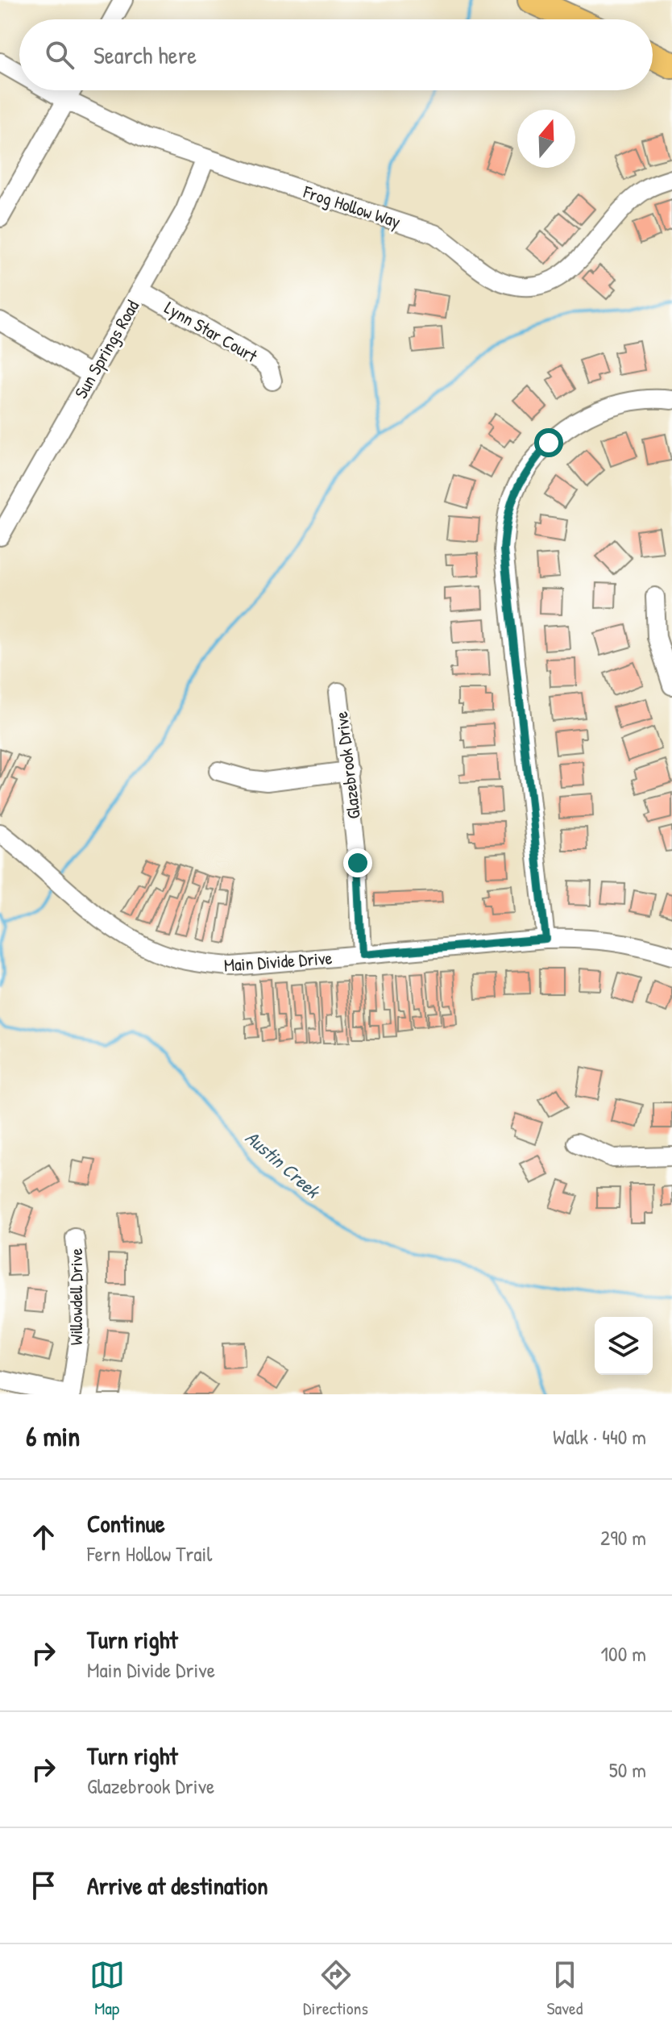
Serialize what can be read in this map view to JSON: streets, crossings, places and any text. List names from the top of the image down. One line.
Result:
{"streets":{"street":["Frog Hollow Way","Lynn Star Court","Sun Springs Road","Glazebrook Drive","Main Divide Drive","Willowdell Drive"]},"crossings":[["Frog Hollow Way","Sun Springs Road"],["Lynn Star Court","Sun Springs Road"],["Glazebrook Drive","Main Divide Drive"]],"water":["Austin Creek"],"north":"top","page":{"search":"Search here","heading":["6 min","Walk · 440 m"],"list":[["Continue","Fern Hollow Trail","290 m"],["Turn right","Main Divide Drive","100 m"],["Turn right","Glazebrook Drive","50 m"],"Arrive at destination"],"nav":["Map","Directions","Saved"]}}
